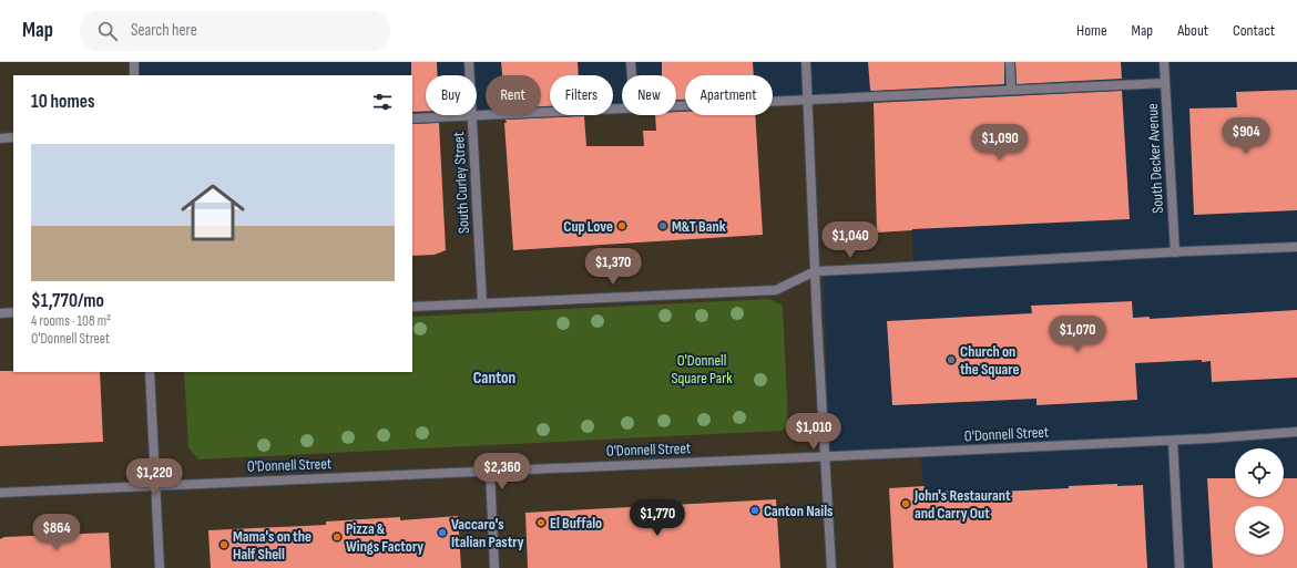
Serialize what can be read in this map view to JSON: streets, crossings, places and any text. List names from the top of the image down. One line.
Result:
{"streets":{"street":["South Decker Avenue","South Curley Street","O'Donnell Street"]},"districts":["Canton"],"parks":["O'Donnell Square Park"],"places":["Cup Love","M&T Bank","Church on the Square","John's Restaurant and Carry Out","Canton Nails","El Buffalo","Vaccaro's Italian Pastry","Pizza & Wings Factory","Mama's on the Half Shell"],"page":{"header":"Map","search":"Search here","nav":["Home","Map","About","Contact"],"chip":["Buy","Rent","Filters","New","Apartment"],"heading":"10 homes","price":["$904","$1,090","$1,040","$1,370","$1,070","$1,010","$2,360","$1,220","$1,770","$864"],"list":[{"name":"$1,770/mo","note":"4 rooms · 108 m² · O'Donnell Street"}]}}
